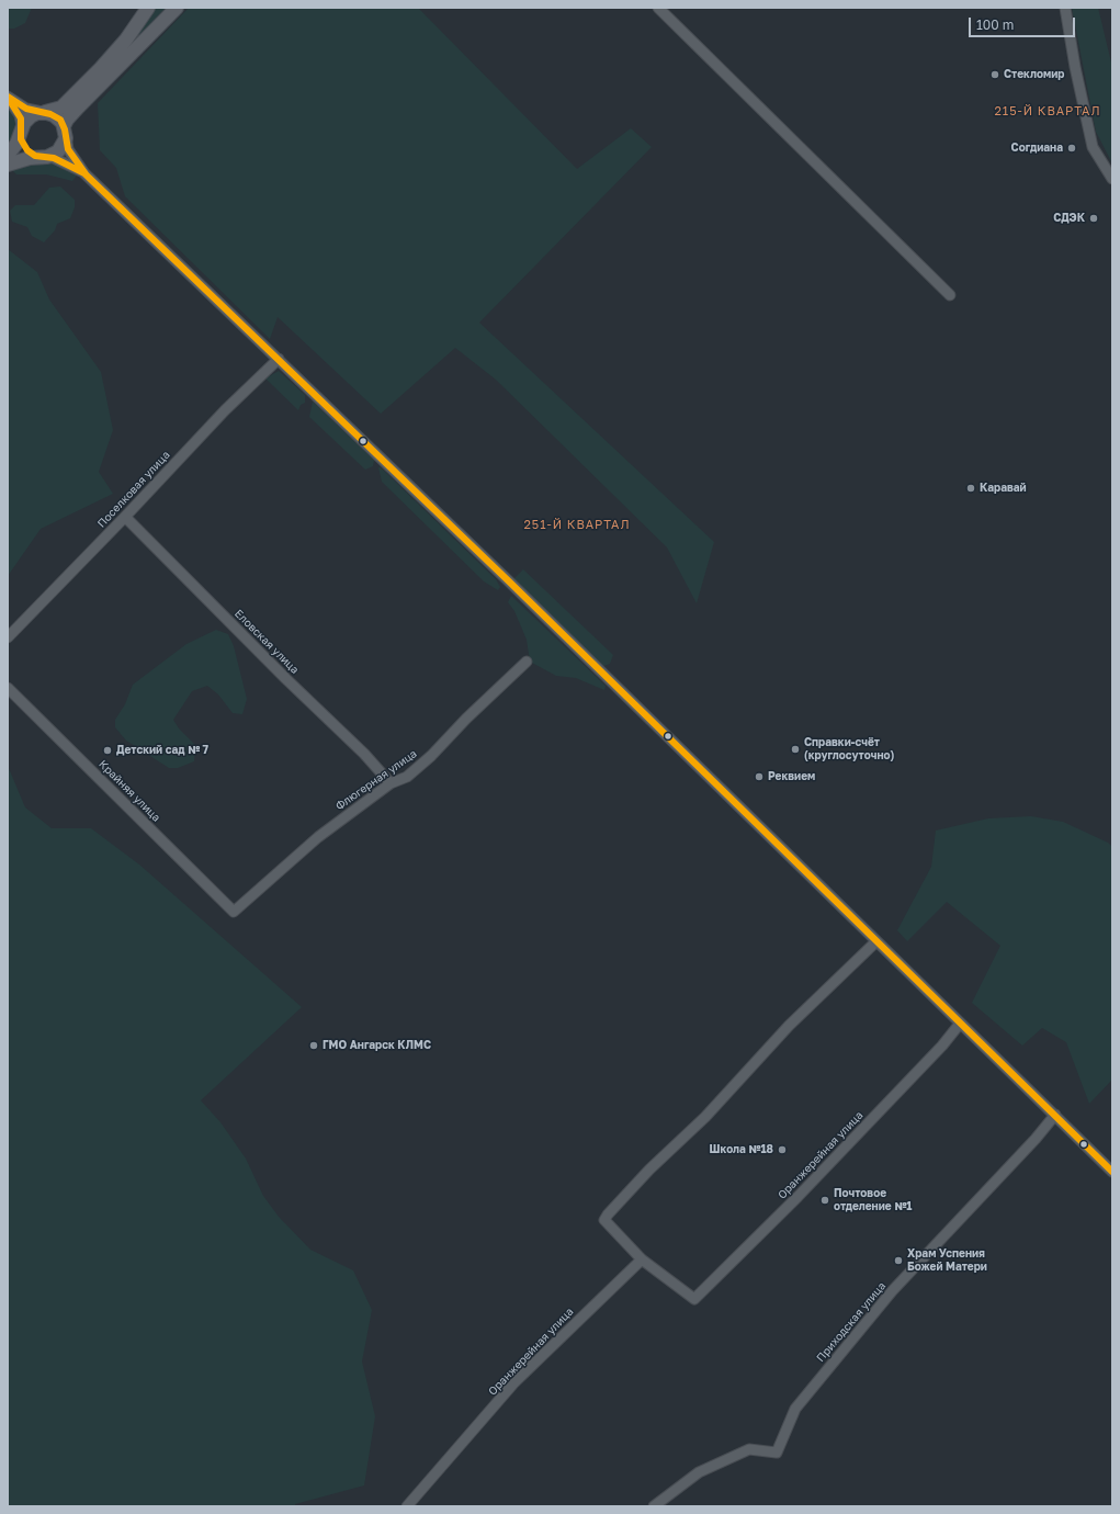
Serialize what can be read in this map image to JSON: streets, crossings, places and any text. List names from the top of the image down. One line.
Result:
{"streets":{"street":["Поселковая улица","Еловская улица","Флюгерная улица","Крайняя улица","Оранжерейная улица","Приходская улица"]},"crossings":[["Поселковая улица","Еловская улица"],["Еловская улица","Флюгерная улица"],["Флюгерная улица","Крайняя улица"]],"districts":["215-Й КВАРТАЛ","251-Й КВАРТАЛ"],"places":["Стекломир","Согдиана","СДЭК","Каравай","Справки-счёт (круглосуточно)","Детский сад № 7","Реквием","ГМО Ангарск КЛМС","Школа №18","Почтовое отделение №1","Храм Успения Божей Матери"],"scale_bar":"100 m"}
